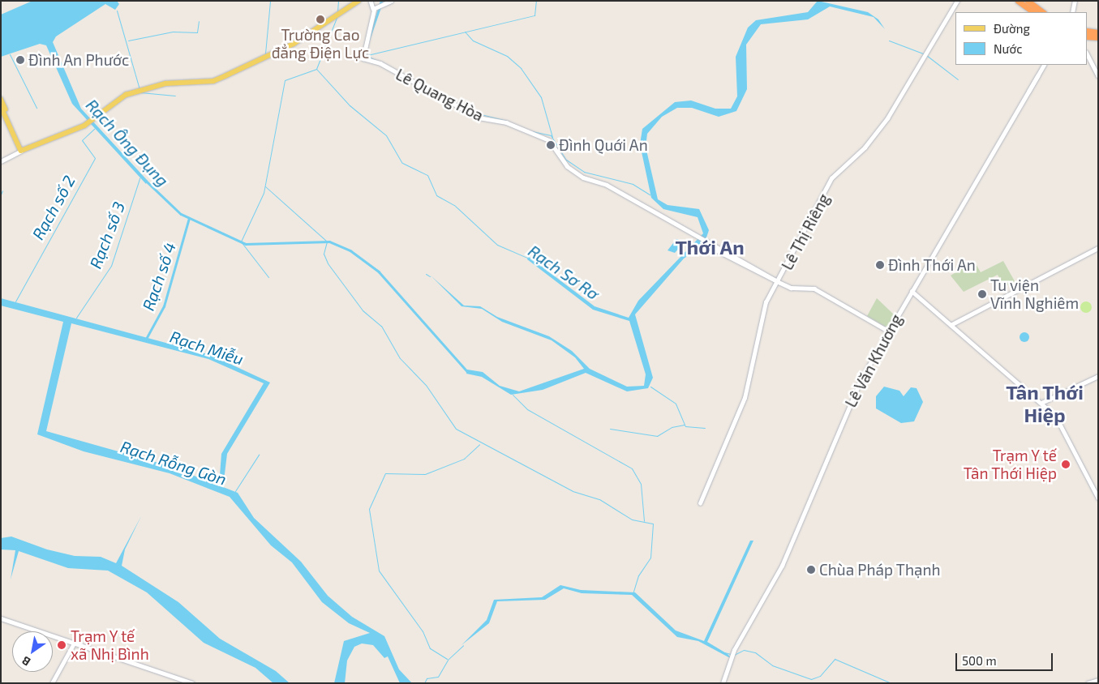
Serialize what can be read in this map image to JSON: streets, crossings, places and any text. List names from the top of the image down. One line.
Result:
{"streets":{"street":["Lê Quang Hòa","Lê Thị Riêng","Lê Văn Khương"]},"crossings":[["Lê Quang Hòa","Lê Thị Riêng"]],"districts":["Thới An","Tân Thới Hiệp"],"water":["Rạch Ông Đụng","Rạch số 2","Rạch số 3","Rạch Sơ Rơ","Rạch số 4","Rạch Miễu","Rạch Rỗng Gòn"],"places":["Trường Cao đẳng Điện Lực","Đình An Phước","Đình Quới An","Đình Thới An","Tu viện Vĩnh Nghiêm","Trạm Y tế Tân Thới Hiệp","Chùa Pháp Thạnh","Trạm Y tế xã Nhị Bình"],"legend":["Đường","Nước"],"scale_bar":"500 m","north":"bottom left"}
